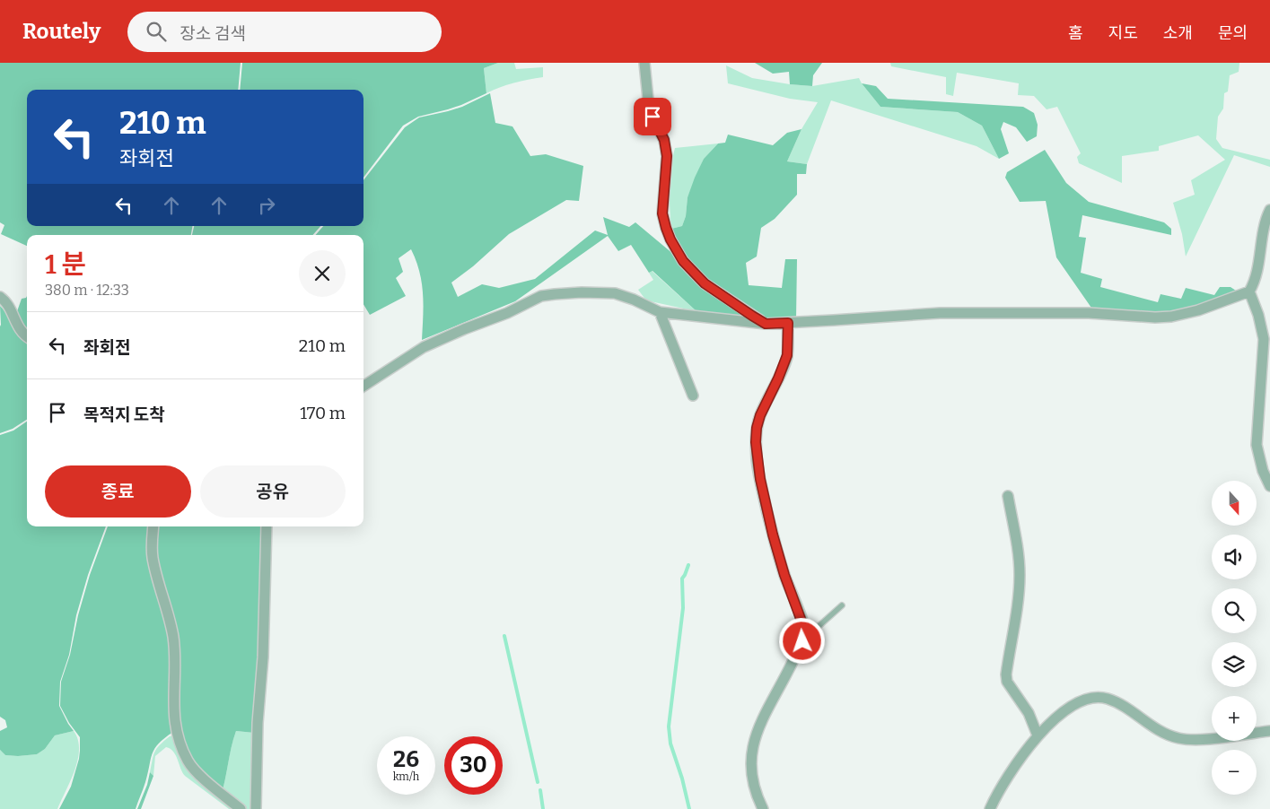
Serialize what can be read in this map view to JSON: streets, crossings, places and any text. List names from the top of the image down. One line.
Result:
{"north":"bottom","page":{"header":"Routely","search":"장소 검색","nav":["홈","지도","소개","문의"],"turn":["210 m","좌회전"],"heading":["1 분","380 m · 12:33"],"list":[{"name":"좌회전","value":"210 m"},{"name":"목적지 도착","value":"170 m"}],"buttons":["종료","공유"],"map_buttons":["+","−"],"speed":"26 km/h","limit":"30"}}
